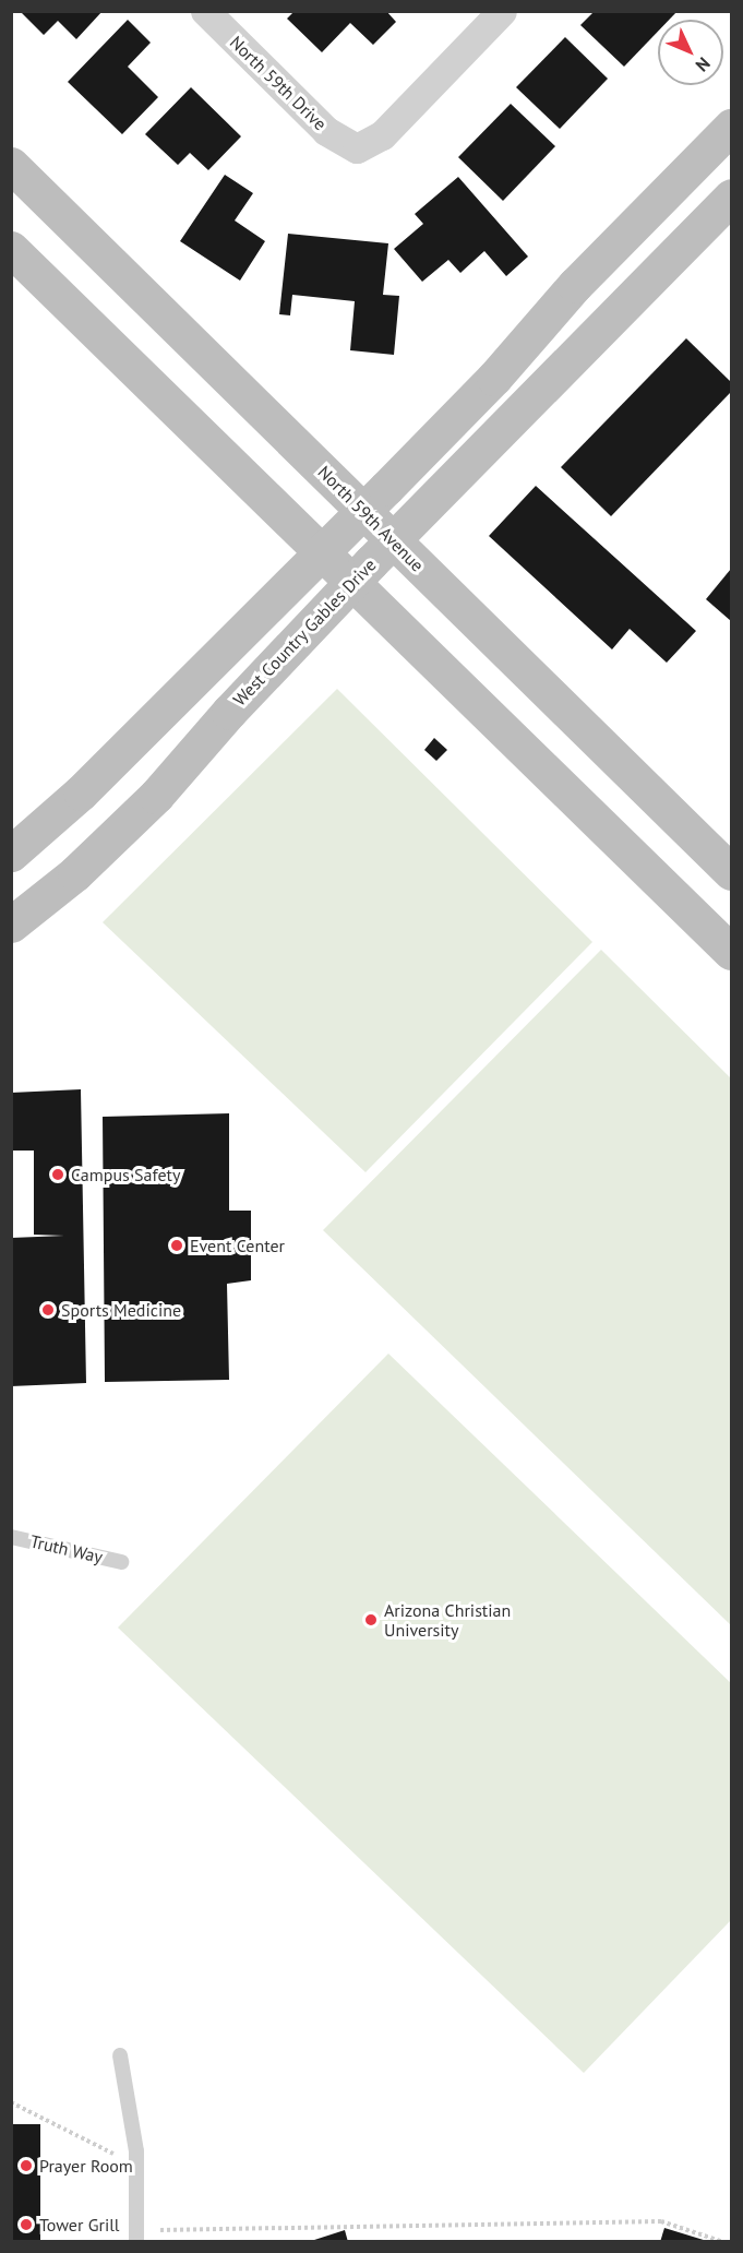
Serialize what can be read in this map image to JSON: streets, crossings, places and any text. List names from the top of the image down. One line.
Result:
{"streets":{"street":["North 59th Drive","North 59th Avenue","West Country Gables Drive"],"lane":["Truth Way"]},"crossings":[["North 59th Avenue","West Country Gables Drive"]],"places":["Campus Safety","Event Center","Sports Medicine","Arizona Christian University","Prayer Room","Tower Grill"],"north":"bottom right"}
